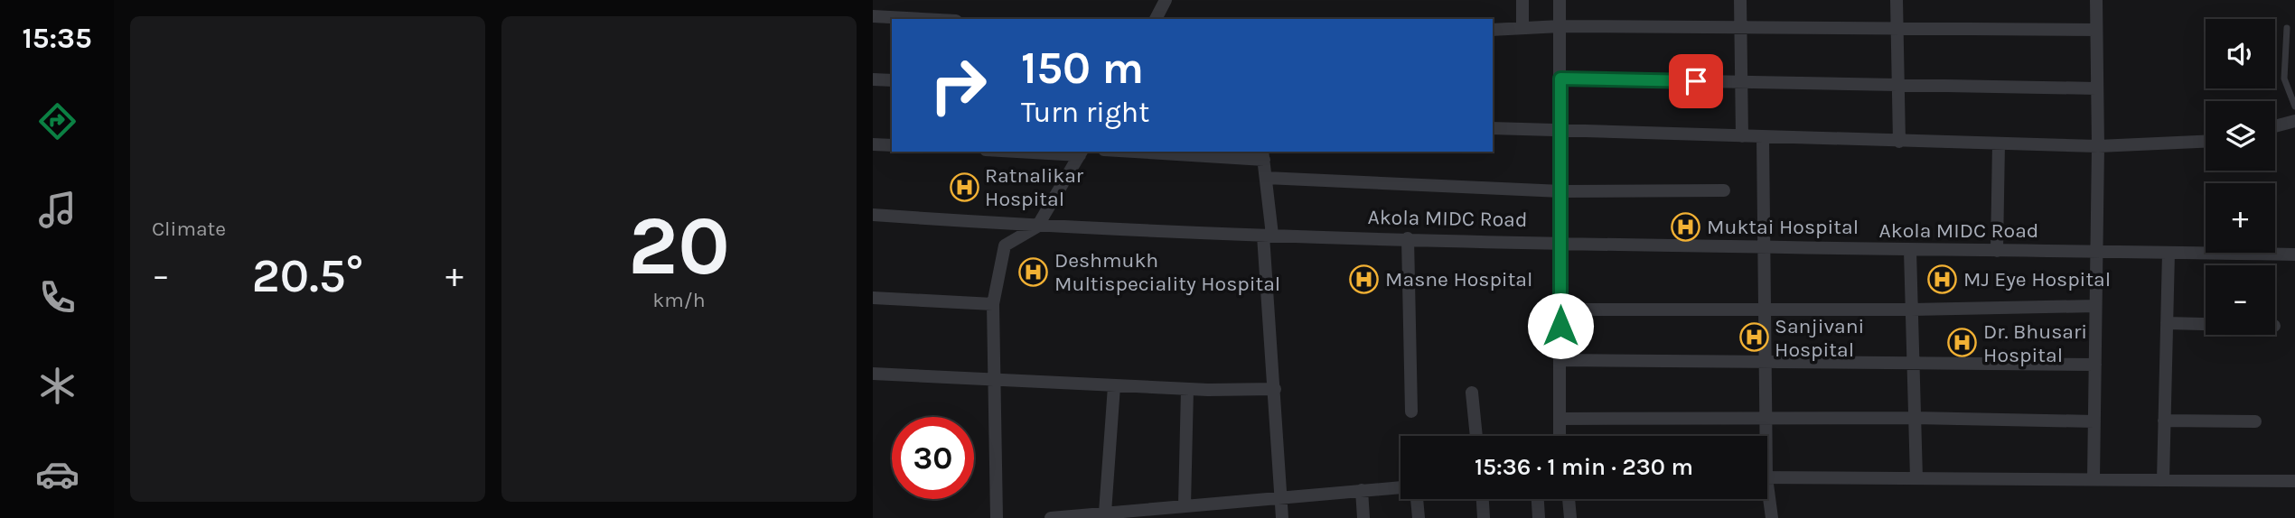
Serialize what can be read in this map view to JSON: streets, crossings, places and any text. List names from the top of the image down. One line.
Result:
{"streets":{"street":["Akola MIDC Road"]},"places":{"hospital":["Ratnalikar Hospital","Muktai Hospital","Deshmukh Multispeciality Hospital","Masne Hospital","MJ Eye Hospital","Sanjivani Hospital","Dr. Bhusari Hospital"]},"page":{"tabs":"15:35","tile":["Climate",["20","km/h"]],"map_buttons":["+","−"],"turn":["150 m","Turn right"],"heat":["−","20.5°","+"],"limit":"30","trip":"15:36 · 1 min · 230 m"}}
